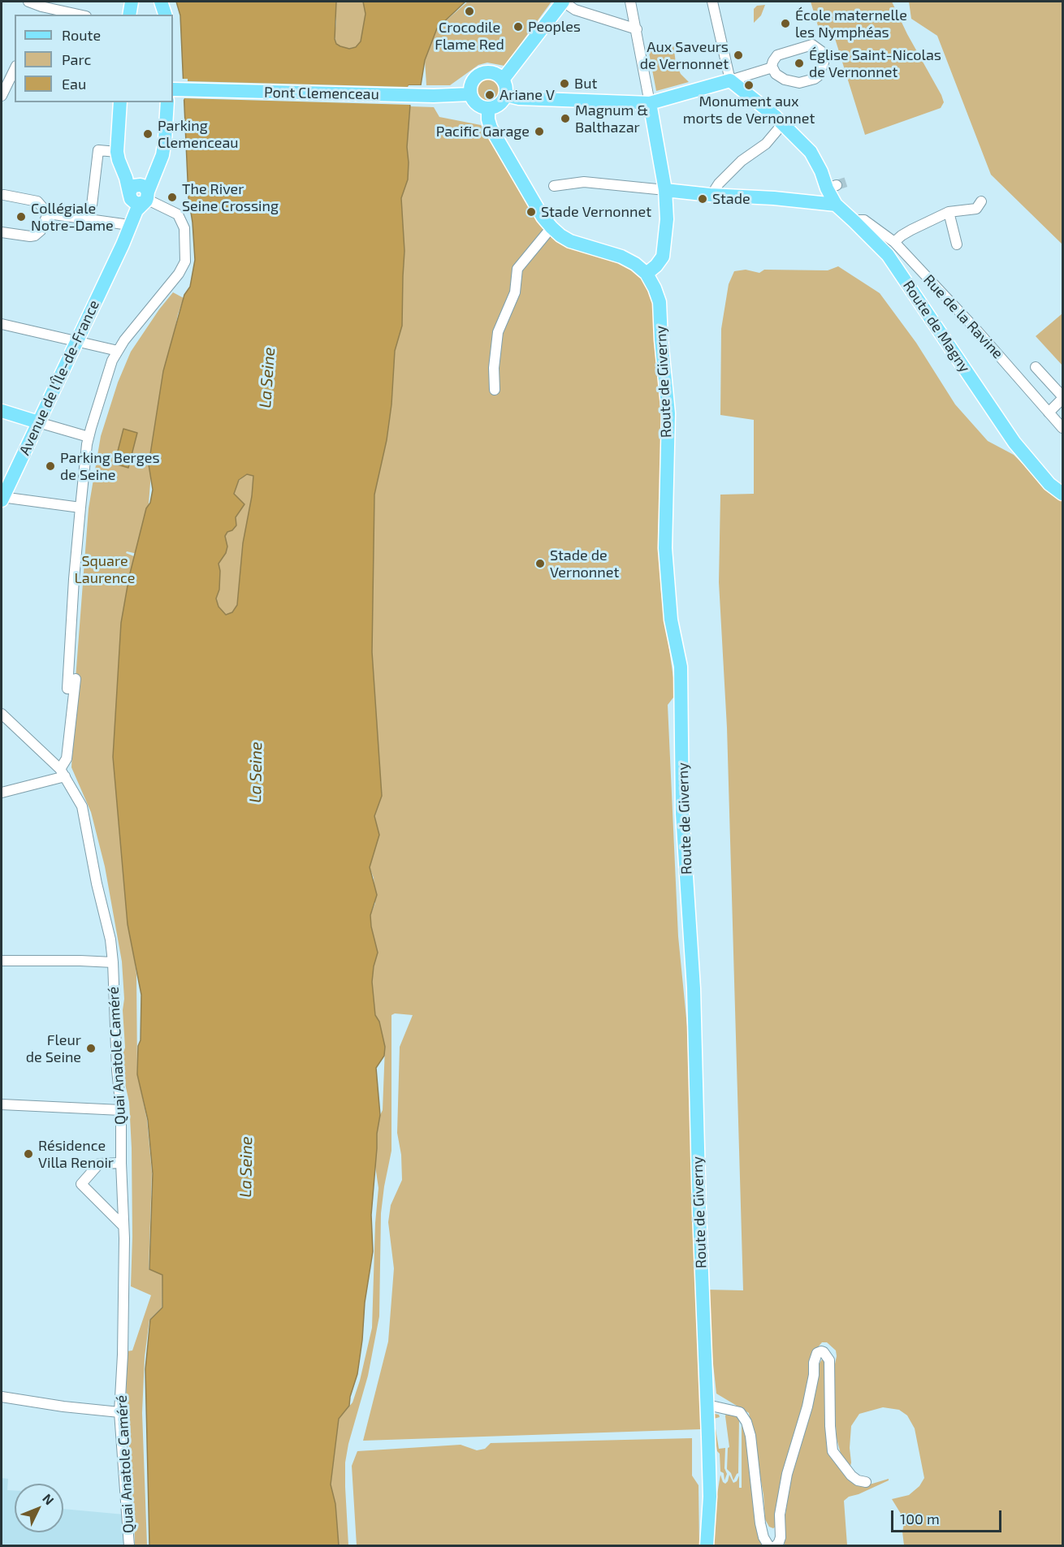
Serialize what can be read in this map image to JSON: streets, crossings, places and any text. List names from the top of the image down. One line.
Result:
{"streets":{"main road":["Pont Clemenceau","Route de Magny","Avenue de l'Île-de-France","Route de Giverny"],"street":["Rue de la Ravine","Quai Anatole Caméré"]},"crossings":[["Rue de la Ravine","Route de Magny"]],"water":["La Seine"],"parks":["Square Laurence"],"places":["Crocodile Flame Red","École maternelle les Nymphéas","Peoples","Aux Saveurs de Vernonnet","Église Saint-Nicolas de Vernonnet","But","Monument aux morts de Vernonnet","Ariane V","Magnum & Balthazar","Pacific Garage","Parking Clemenceau","The River Seine Crossing","Stade","Stade Vernonnet","Collégiale Notre-Dame","Parking Berges de Seine","Stade de Vernonnet","Fleur de Seine","Résidence Villa Renoir"],"legend":["Route","Parc","Eau"],"scale_bar":"100 m","north":"top right"}
